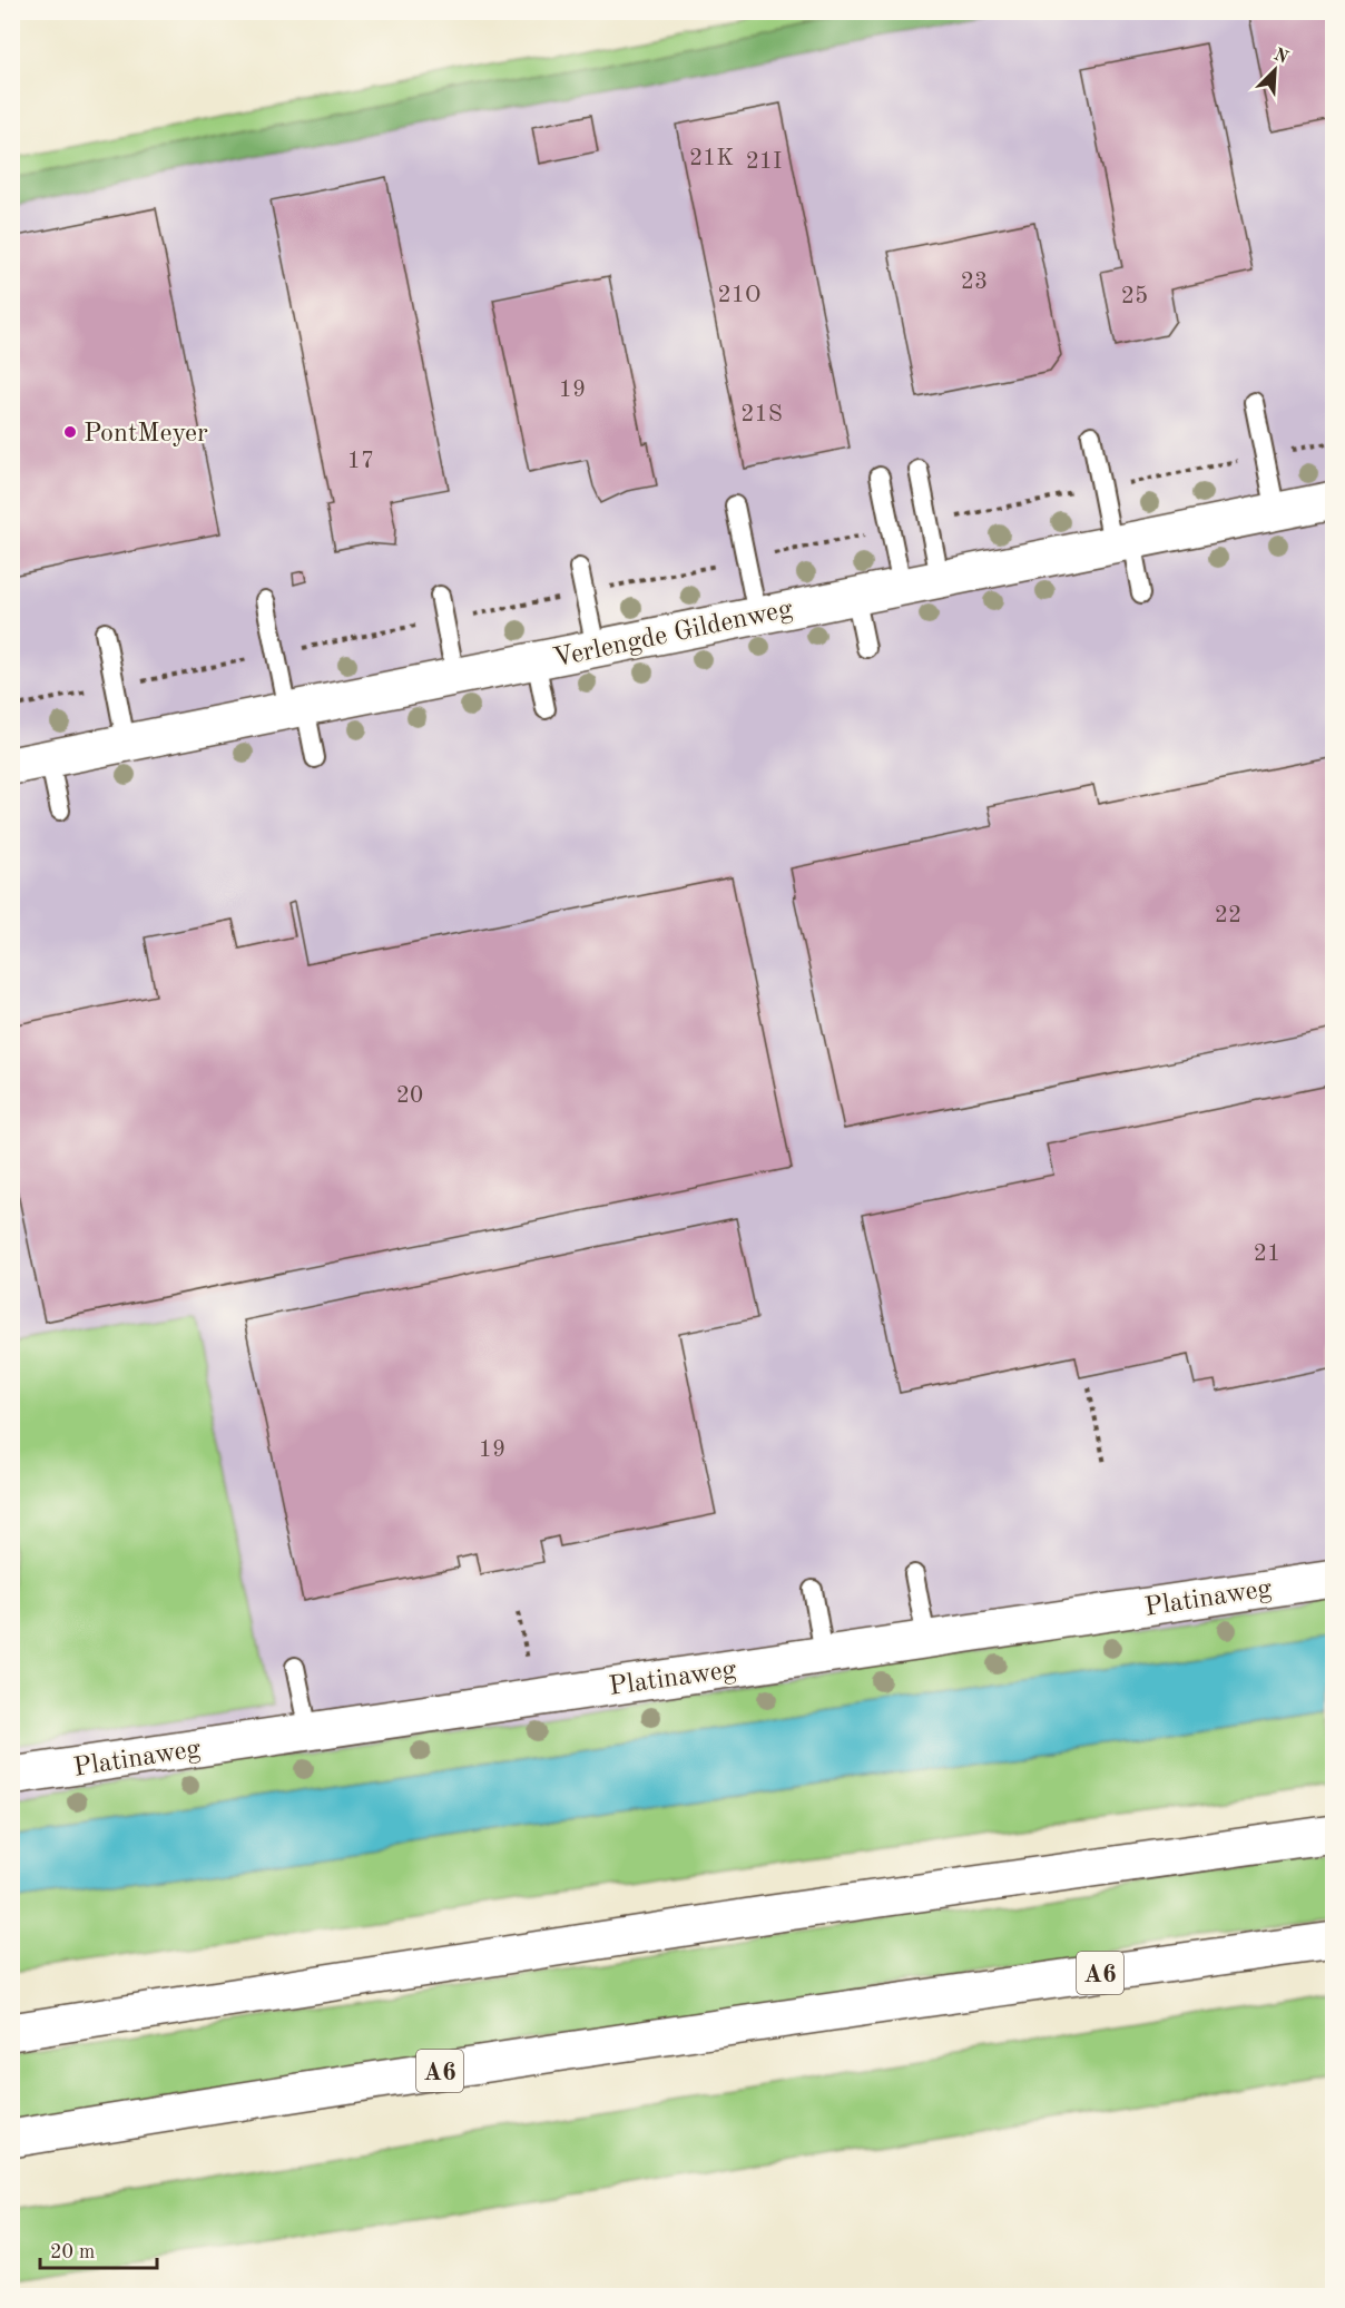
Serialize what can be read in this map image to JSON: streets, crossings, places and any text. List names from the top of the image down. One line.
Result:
{"streets":{"main road":["Verlengde Gildenweg","Platinaweg","A6"]},"places":["PontMeyer"],"house_numbers":["21K","21I","23","21O","25","19","21S","17","22","20","21","19"],"scale_bar":"20 m","north":"top right"}
